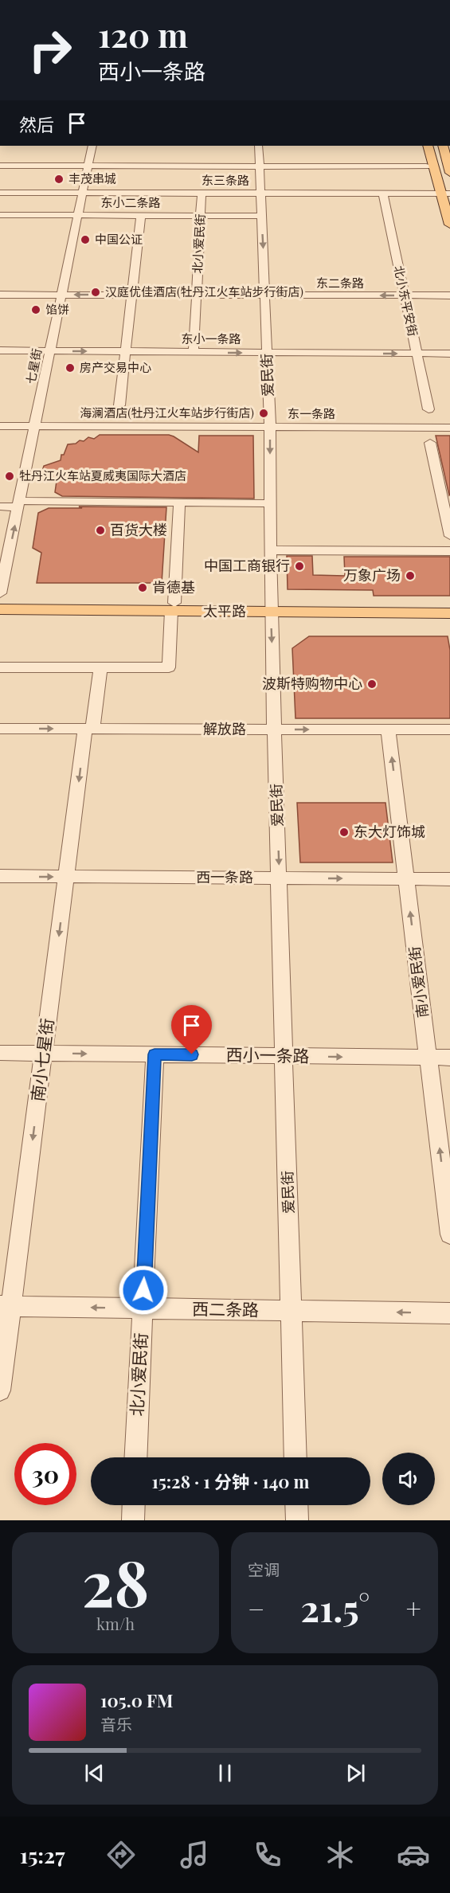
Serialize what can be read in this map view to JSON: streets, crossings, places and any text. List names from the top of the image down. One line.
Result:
{"streets":{"main road":["太平路"],"street":["东三条路","东小二条路","北小爱民街","东二条路","北小东平安街","东小一条路","七星街","爱民街","东一条路","解放路","西一条路","南小爱民街","西小一条路","南小七星街","西二条路"]},"crossings":[["东三条路","北小爱民街"],["东三条路","北小东平安街"],["东三条路","七星街"],["东三条路","爱民街"],["东小二条路","北小爱民街"],["东小二条路","七星街"],["东小二条路","爱民街"],["北小爱民街","东二条路"],["北小爱民街","东小一条路"],["北小爱民街","西小一条路"],["北小爱民街","西二条路"],["东二条路","北小东平安街"],["东二条路","七星街"],["东二条路","爱民街"],["北小东平安街","东小一条路"],["东小一条路","七星街"],["东小一条路","爱民街"],["七星街","东一条路"],["爱民街","东一条路"],["爱民街","太平路"],["爱民街","解放路"],["爱民街","西一条路"],["爱民街","西小一条路"],["爱民街","西二条路"],["解放路","南小爱民街"],["解放路","南小七星街"],["西一条路","南小爱民街"],["西一条路","南小七星街"],["南小爱民街","西小一条路"],["西小一条路","南小七星街"],["南小七星街","西二条路"]],"one_way":["东小一条路","西一条路","南小爱民街","西小一条路","南小七星街","西二条路"],"places":["丰茂串城","中国公证","汉庭优佳酒店(牡丹江火车站步行街店)","馅饼","房产交易中心","海澜酒店(牡丹江火车站步行街店)","牡丹江火车站夏威夷国际大酒店","百货大楼","中国工商银行","万象广场","肯德基","波斯特购物中心","东大灯饰城"],"page":{"turn":["120 m","西小一条路"],"then":"然后","limit":"30","trip":"15:28 · 1 分钟 · 140 m","tile":[["28","km/h"],"空调"],"heat":["−","21.5°","+"],"song":["105.0 FM","音乐"],"tabs":"15:27"}}
